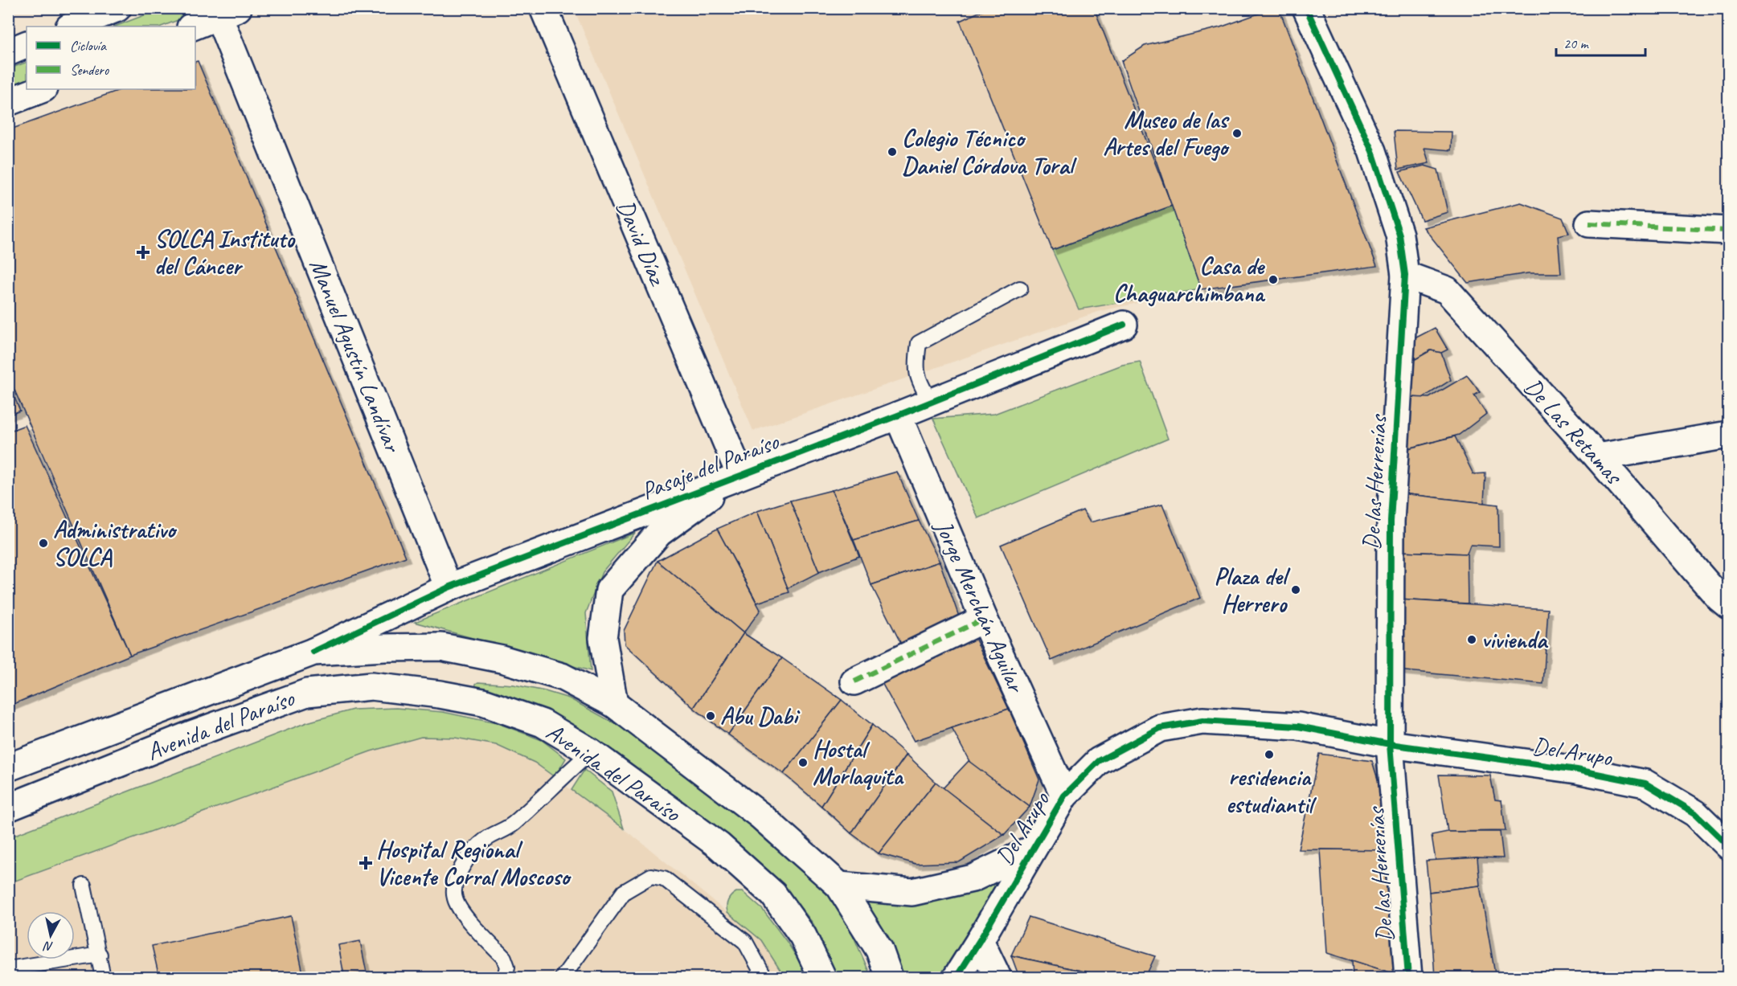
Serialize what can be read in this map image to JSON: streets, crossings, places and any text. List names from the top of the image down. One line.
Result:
{"streets":{"street":["David Díaz","Manuel Agustín Landívar","De Las Retamas","Pasaje del Paraíso","De las Herrerías","Jorge Merchán Aguilar","Avenida del Paraíso","Del Arupo"]},"crossings":[["David Díaz","Pasaje del Paraíso"],["Manuel Agustín Landívar","Pasaje del Paraíso"],["De Las Retamas","De las Herrerías"],["Pasaje del Paraíso","Jorge Merchán Aguilar"],["Pasaje del Paraíso","Avenida del Paraíso"],["De las Herrerías","Del Arupo"],["Jorge Merchán Aguilar","Del Arupo"],["Avenida del Paraíso","Del Arupo"]],"places":{"other":["Museo de las Artes del Fuego","Colegio Técnico Daniel Córdova Toral","Casa de Chaguarchimbana","Administrativo SOLCA","Plaza del Herrero","vivienda","Abu Dabi","residencia estudiantil","Hostal Morlaquita"],"health":["SOLCA Instituto del Cáncer","Hospital Regional Vicente Corral Moscoso"]},"legend":["Ciclovía","Sendero"],"scale_bar":"20 m","north":"bottom"}
